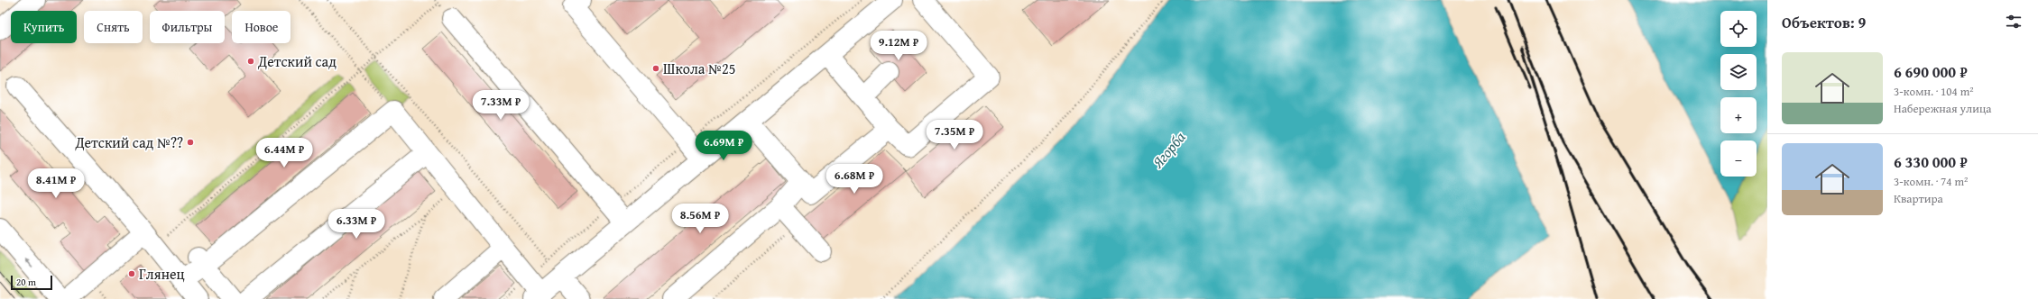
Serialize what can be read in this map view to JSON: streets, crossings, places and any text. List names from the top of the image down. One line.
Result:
{"water":["Ягорба"],"places":["Детский сад","Школа №25","Детский сад №??","Глянец"],"scale_bar":"20 m","page":{"heading":"Объектов: 9","map_buttons":["+","−"],"chip":["Купить","Снять","Фильтры","Новое"],"price":["9.12M ₽","7.33M ₽","7.35M ₽","6.69M ₽","6.44M ₽","6.68M ₽","8.41M ₽","8.56M ₽","6.33M ₽"],"list":[{"name":"6 690 000 ₽","note":"3-комн. · 104 m² · Набережная улица"},{"name":"6 330 000 ₽","note":"3-комн. · 74 m² · Квартира"}],"scale":"20 m"}}
